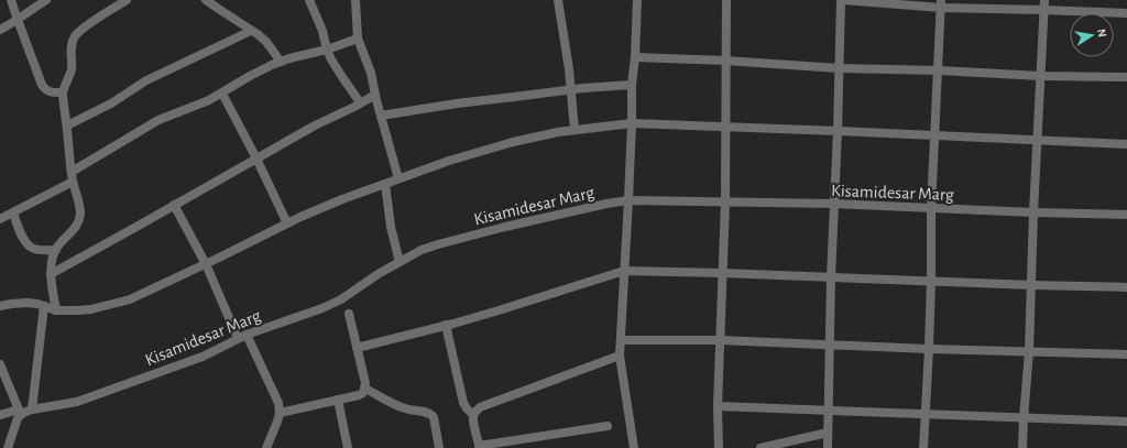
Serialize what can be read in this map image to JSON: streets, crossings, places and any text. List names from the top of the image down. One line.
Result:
{"streets":{"street":["Kisamidesar Marg"]},"north":"right"}
